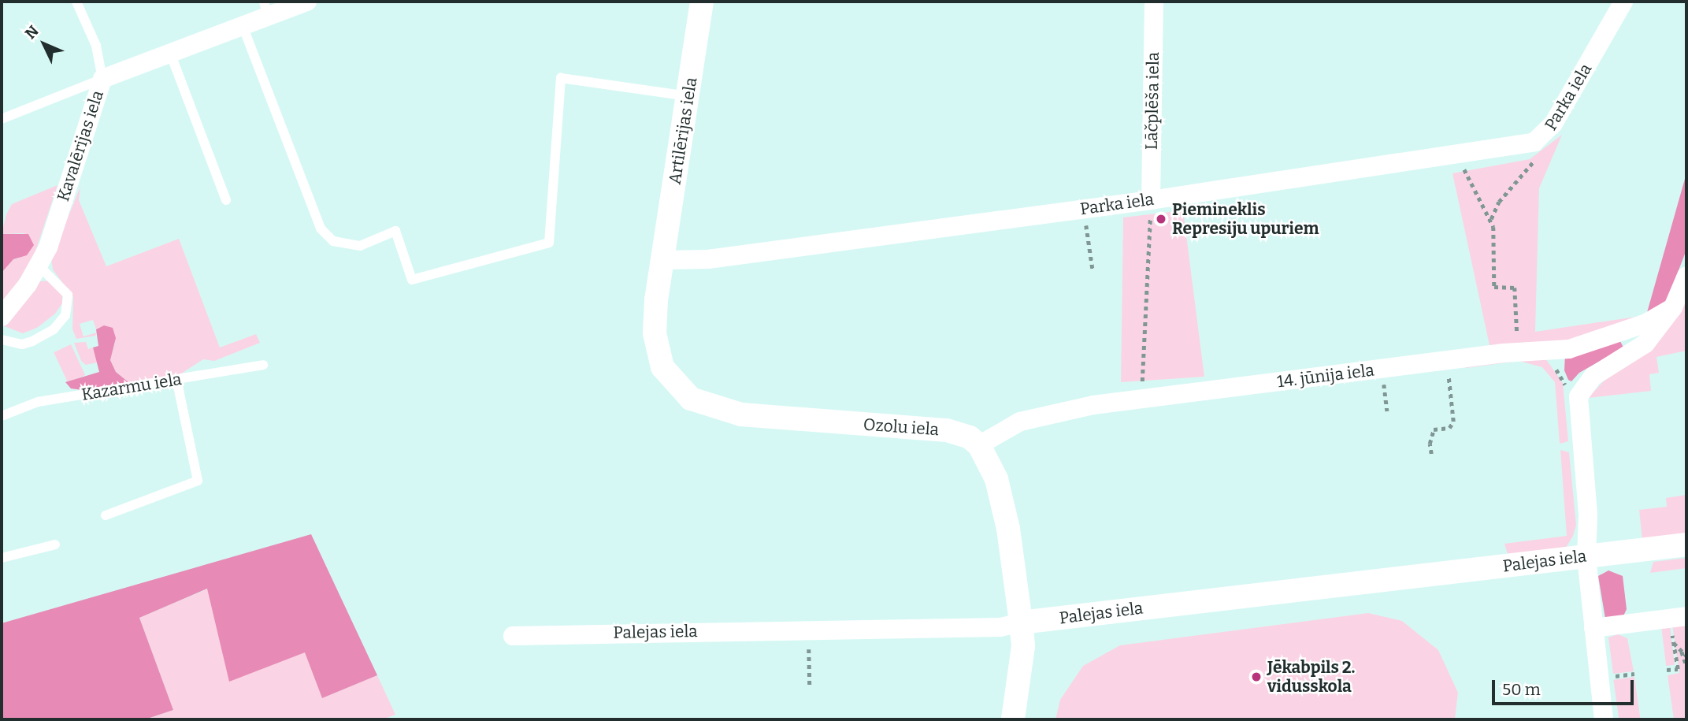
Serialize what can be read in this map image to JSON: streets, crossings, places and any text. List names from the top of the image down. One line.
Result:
{"streets":{"street":["Parka iela","Lāčplēša iela","Artilērijas iela","Kavalērijas iela","14. jūnija iela","Ozolu iela","Palejas iela"],"lane":["Kazarmu iela"]},"crossings":[["Parka iela","Lāčplēša iela"],["Parka iela","Artilērijas iela"],["Parka iela","Ozolu iela"],["Artilērijas iela","Ozolu iela"],["14. jūnija iela","Ozolu iela"]],"places":["Piemineklis Represiju upuriem","Jēkabpils 2. vidusskola"],"scale_bar":"50 m","north":"top left"}
